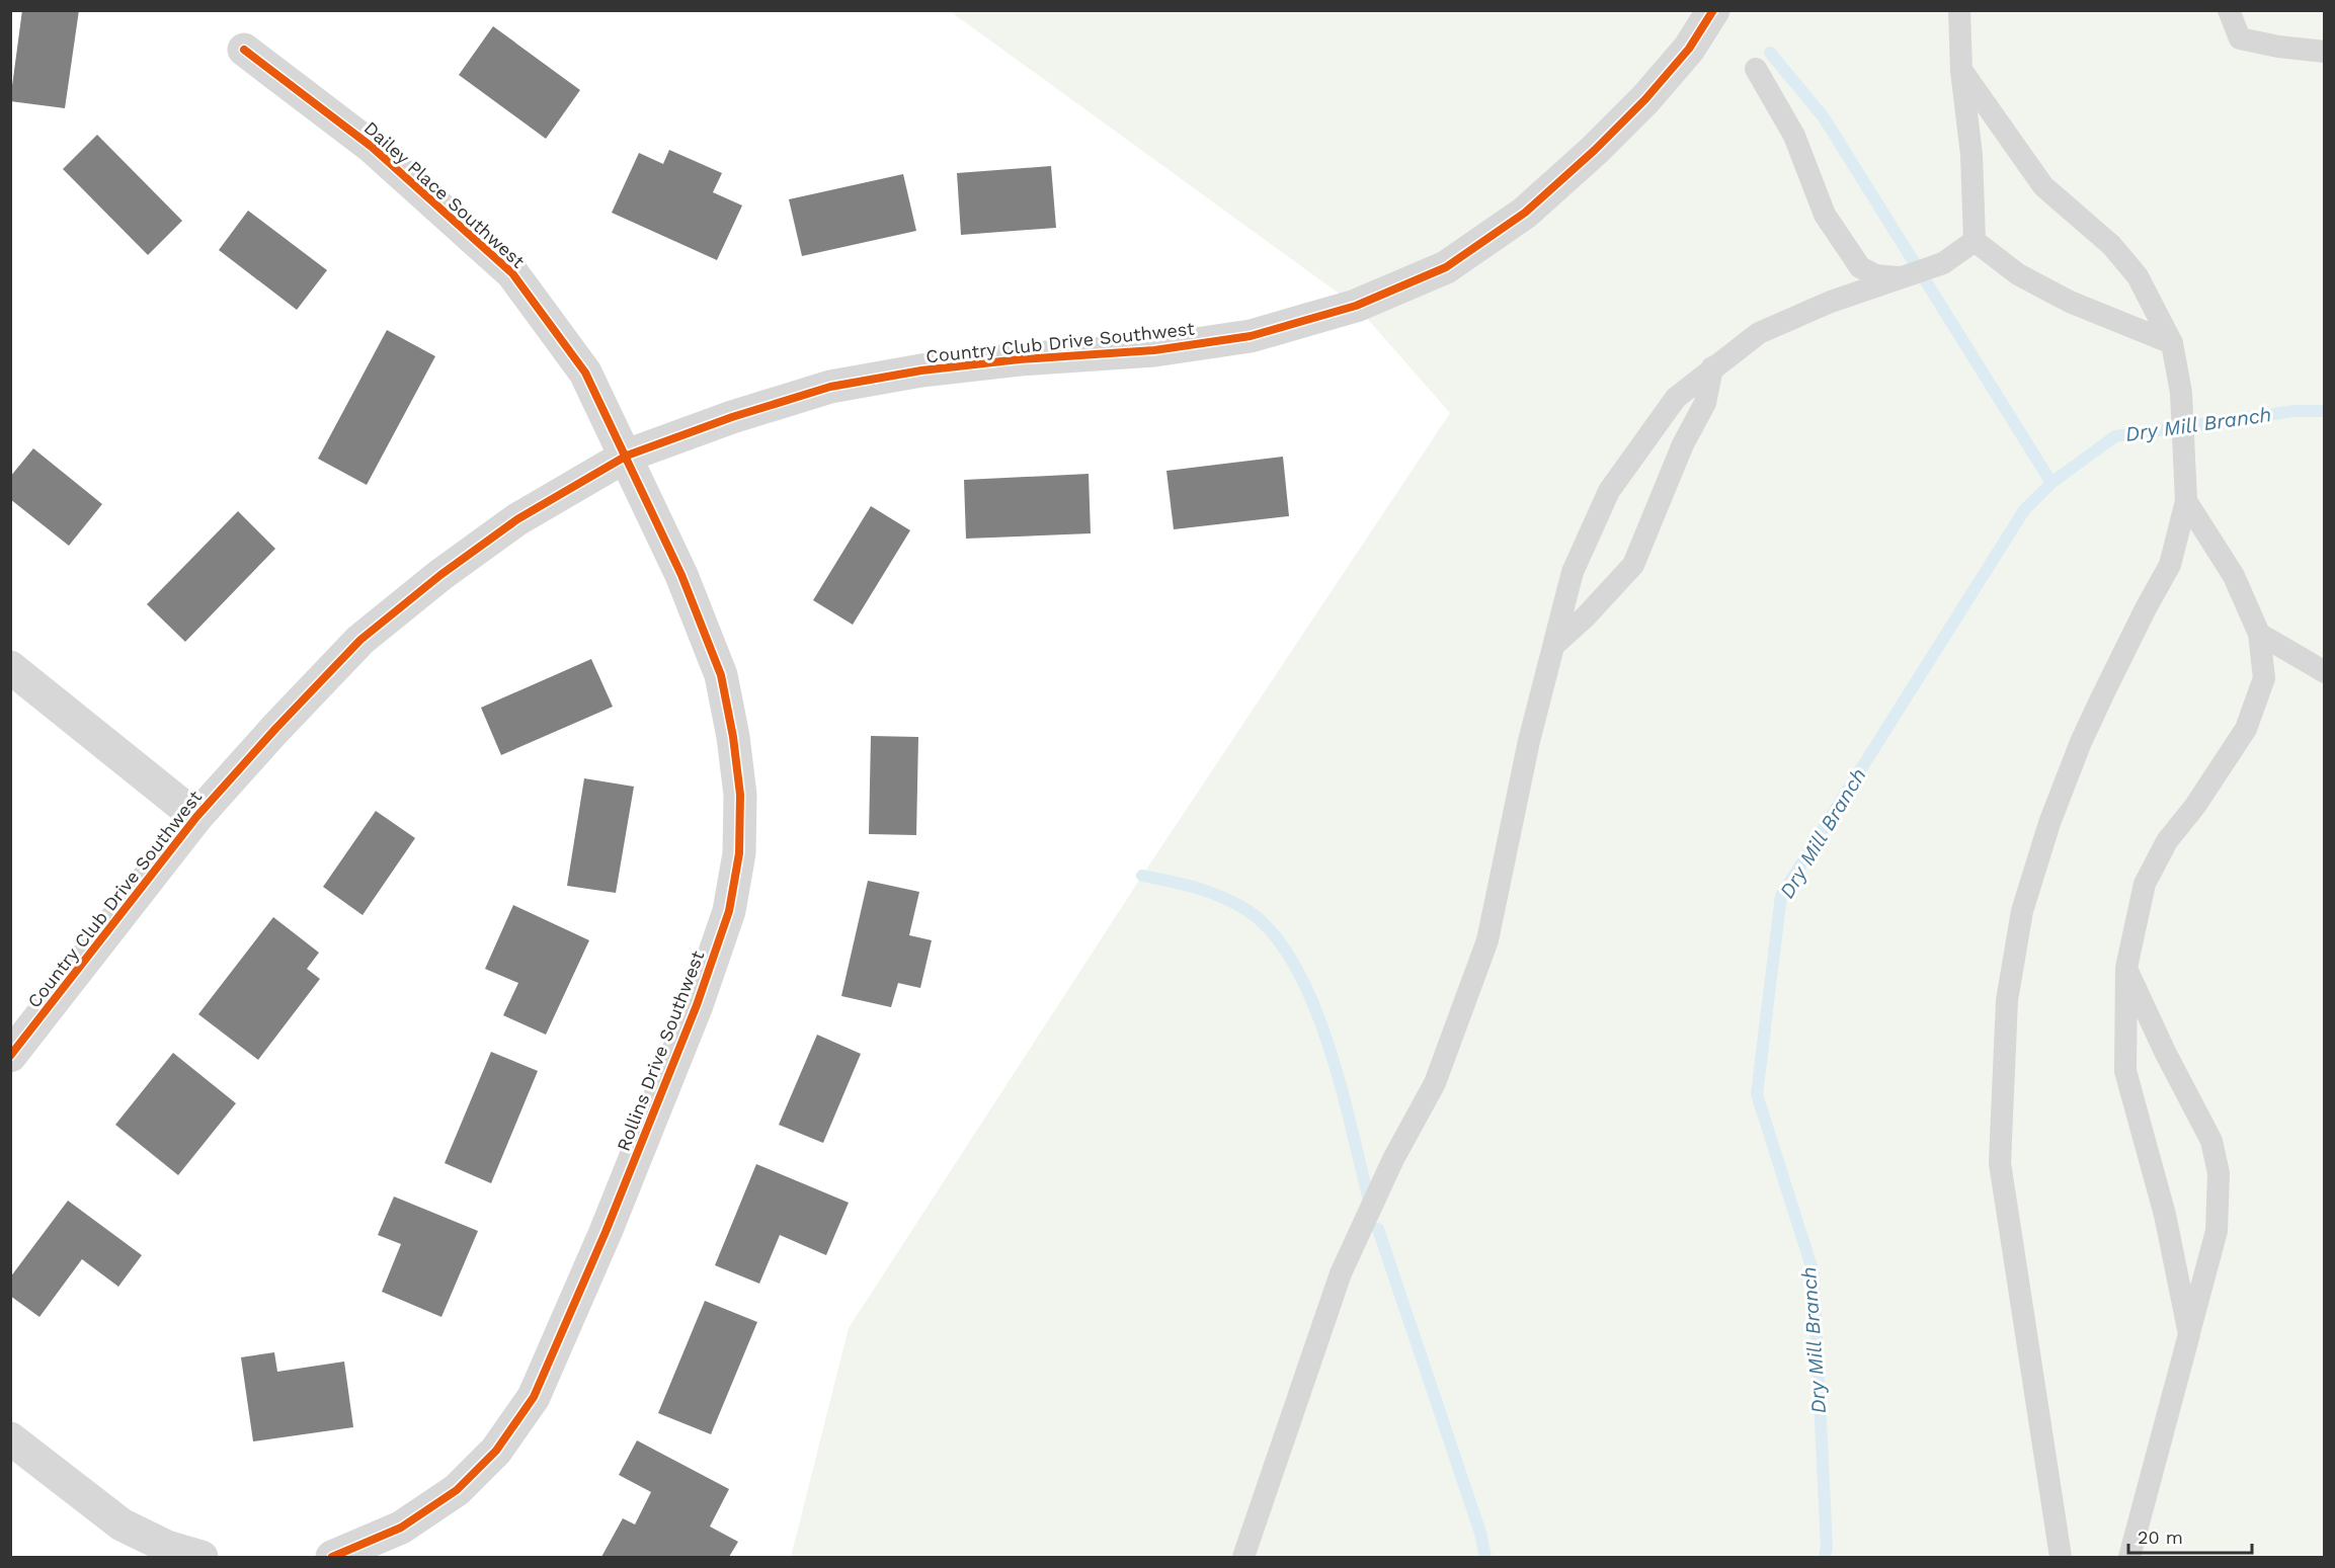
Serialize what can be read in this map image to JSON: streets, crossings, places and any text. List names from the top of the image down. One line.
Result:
{"streets":{"street":["Dailey Place Southwest","Country Club Drive Southwest","Rollins Drive Southwest"]},"crossings":[["Dailey Place Southwest","Country Club Drive Southwest"],["Dailey Place Southwest","Rollins Drive Southwest"],["Country Club Drive Southwest","Rollins Drive Southwest"]],"water":["Dry Mill Branch"],"scale_bar":"20 m"}
